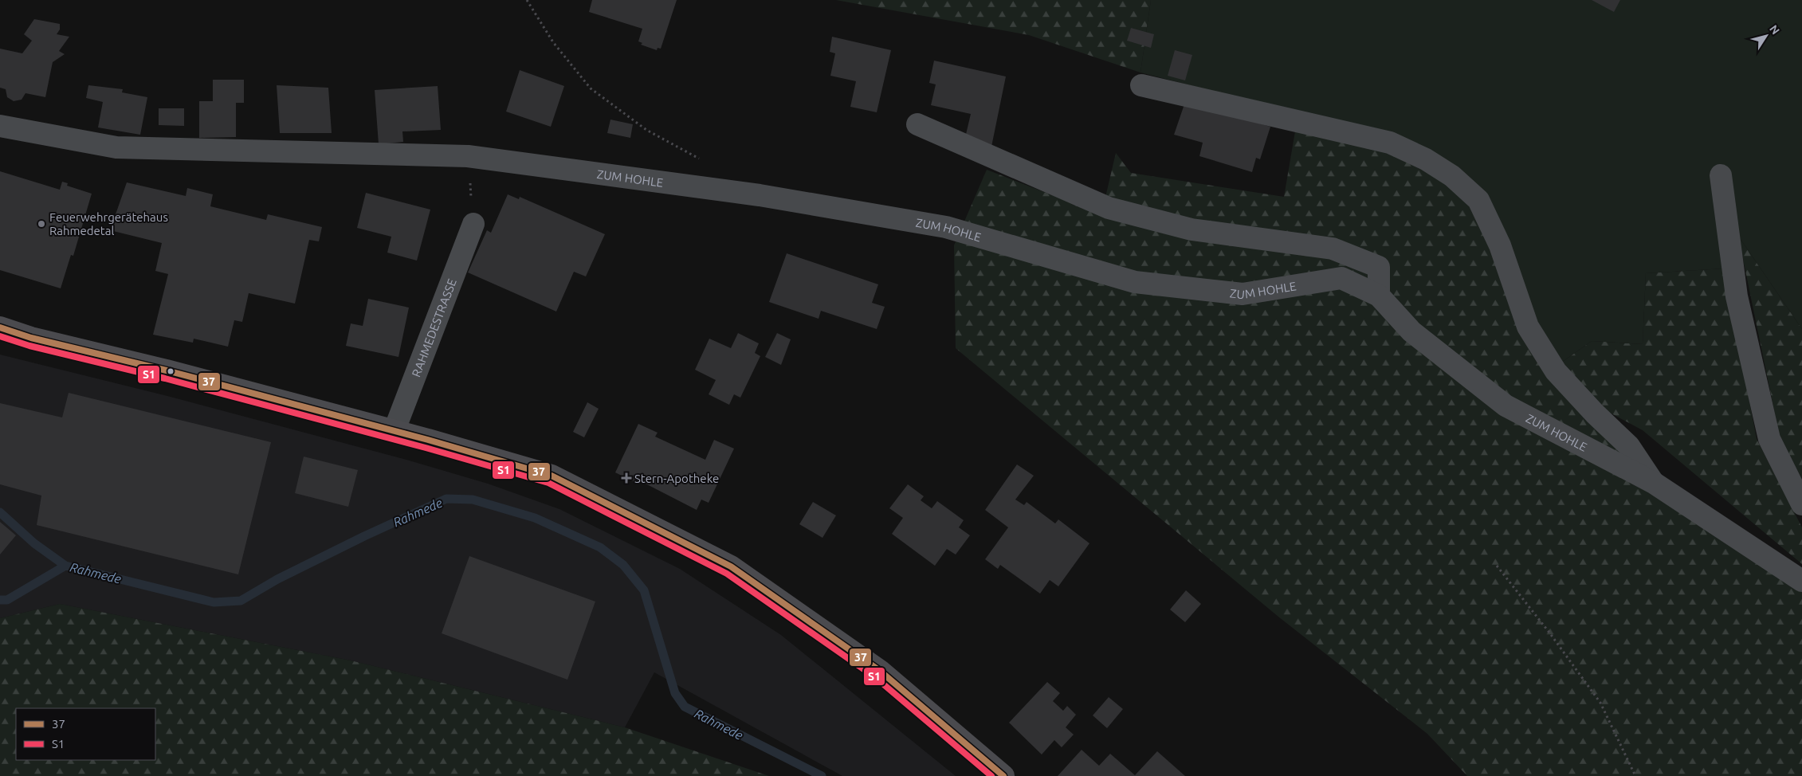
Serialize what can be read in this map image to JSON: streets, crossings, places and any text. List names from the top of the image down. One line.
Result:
{"streets":{"street":["ZUM HOHLE","RAHMEDESTRASSE"]},"water":["Rahmede"],"places":{"other":["Feuerwehrgerätehaus Rahmedetal"],"health":["Stern-Apotheke"]},"lines":["transit line 37","transit line S1"],"legend":["37","S1"],"north":"top right"}
